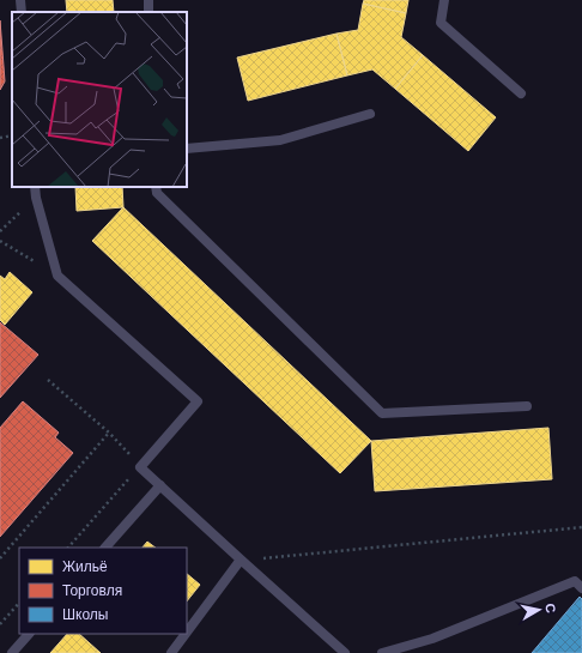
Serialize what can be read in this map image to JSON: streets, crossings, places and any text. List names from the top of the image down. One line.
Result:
{"legend":["Жильё","Торговля","Школы"],"north":"right"}
